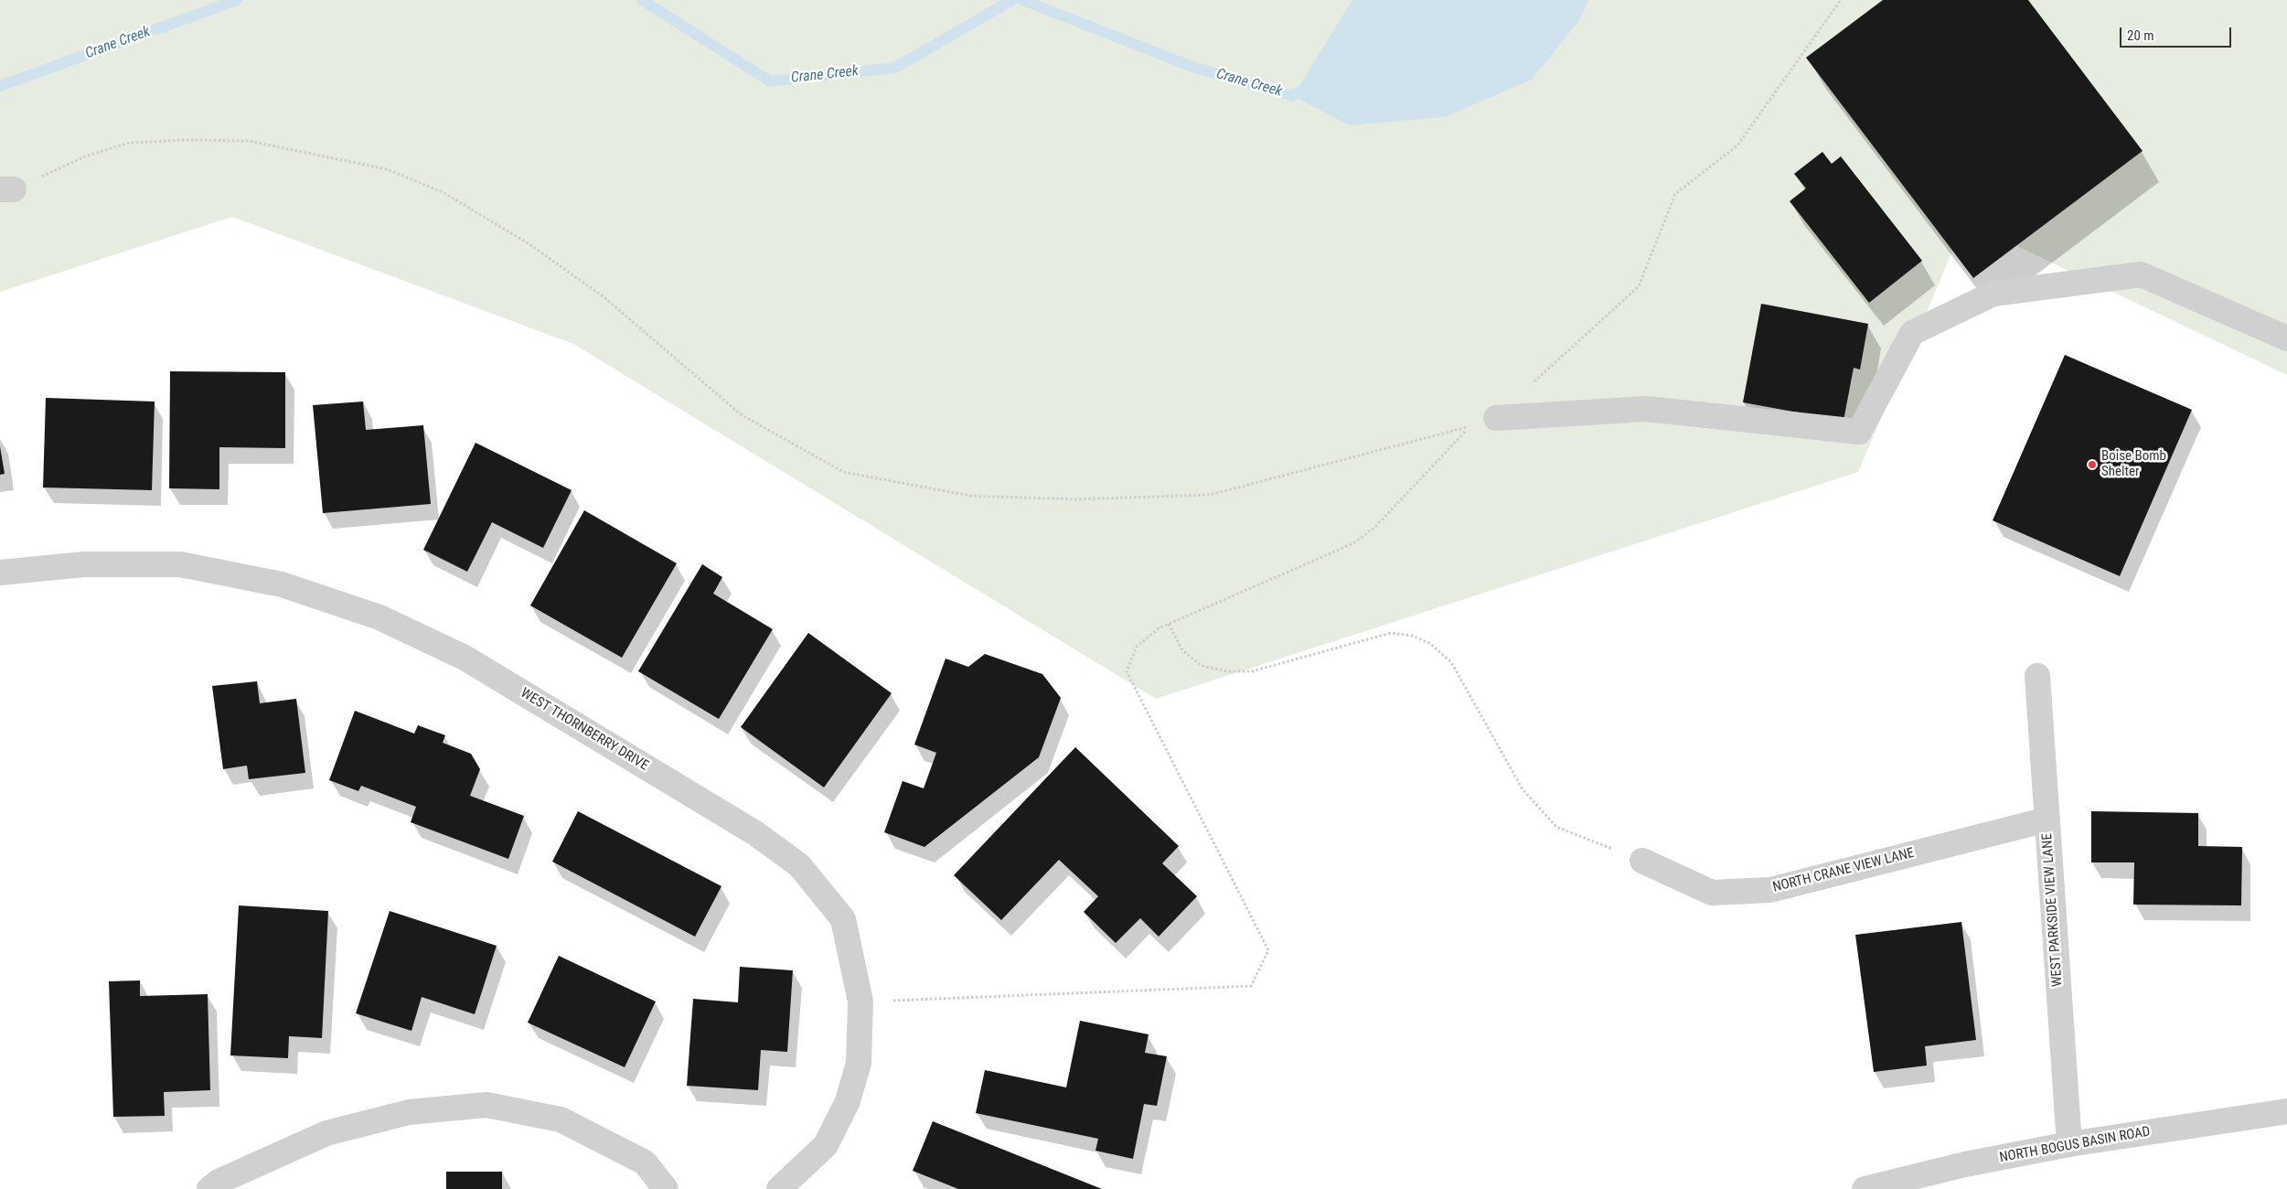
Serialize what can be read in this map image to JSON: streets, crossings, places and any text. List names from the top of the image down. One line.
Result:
{"streets":{"street":["WEST THORNBERRY DRIVE","NORTH CRANE VIEW LANE","WEST PARKSIDE VIEW LANE","NORTH BOGUS BASIN ROAD"]},"crossings":[["NORTH CRANE VIEW LANE","WEST PARKSIDE VIEW LANE"],["WEST PARKSIDE VIEW LANE","NORTH BOGUS BASIN ROAD"]],"water":["Crane Creek"],"places":["Boise Bomb Shelter"],"scale_bar":"20 m"}
